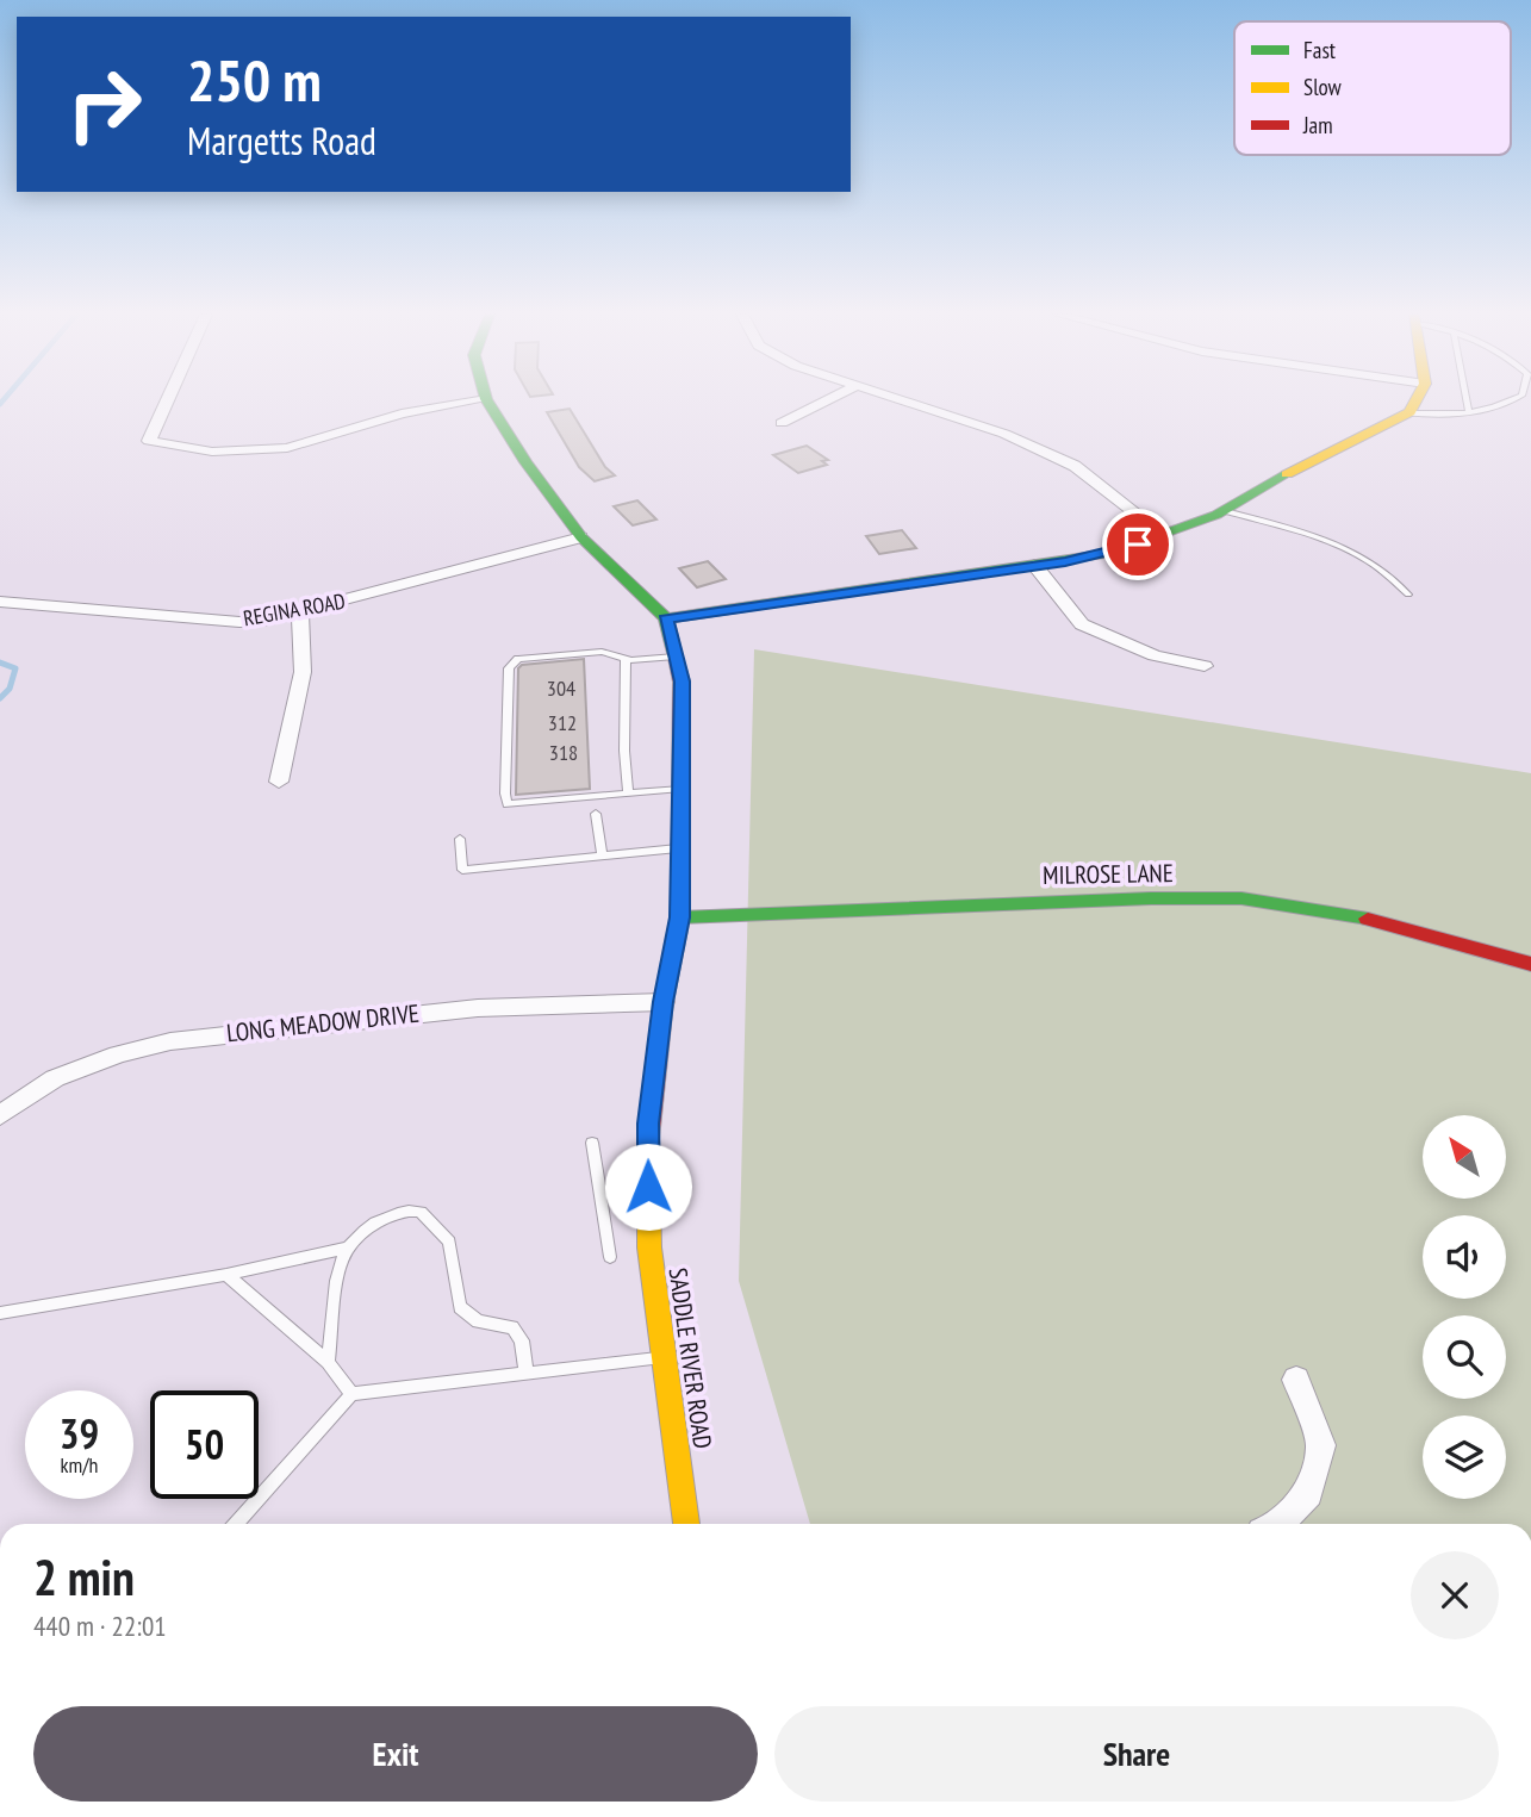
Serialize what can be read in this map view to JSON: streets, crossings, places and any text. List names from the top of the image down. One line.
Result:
{"streets":{"street":["REGINA ROAD","MILROSE LANE","LONG MEADOW DRIVE","SADDLE RIVER ROAD"]},"crossings":[["MILROSE LANE","SADDLE RIVER ROAD"],["LONG MEADOW DRIVE","SADDLE RIVER ROAD"]],"house_numbers":["304","312","318"],"legend":["Fast","Slow","Jam"],"north":"top left","page":{"turn":["250 m","Margetts Road"],"speed":"39 km/h","limit":"50","heading":["2 min","440 m · 22:01"],"buttons":["Exit","Share"]}}
